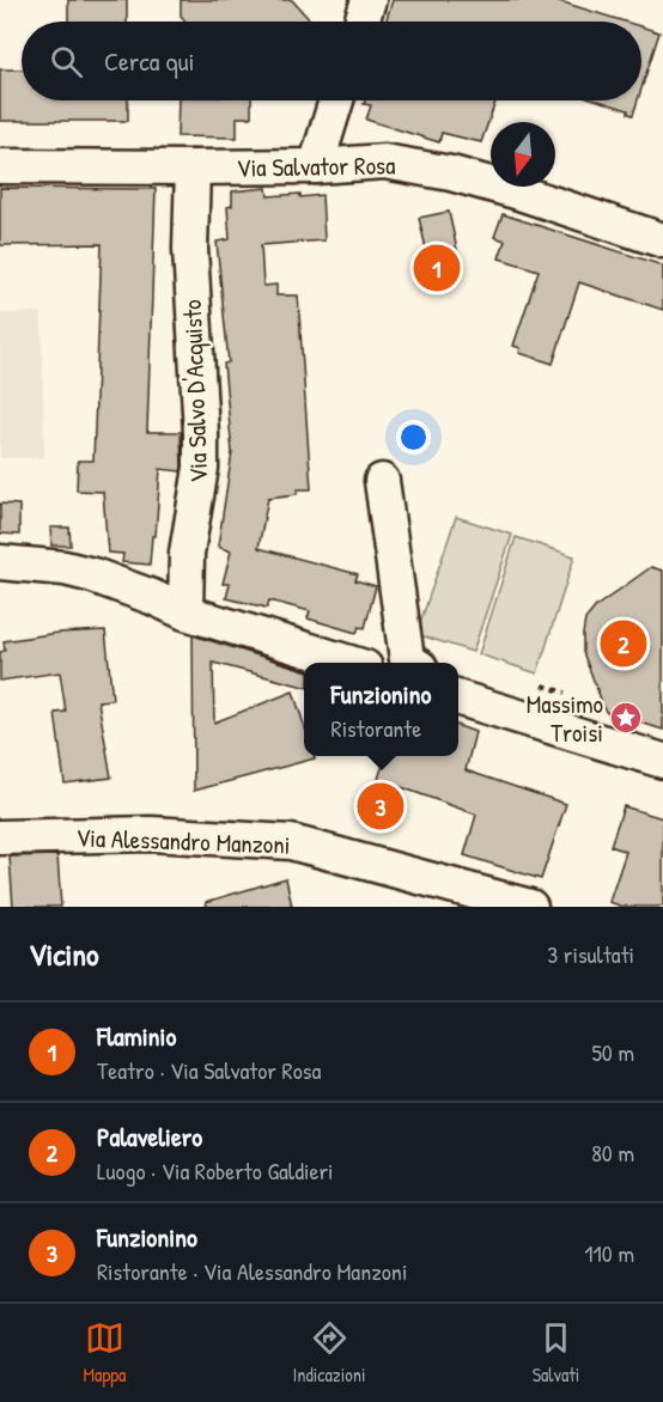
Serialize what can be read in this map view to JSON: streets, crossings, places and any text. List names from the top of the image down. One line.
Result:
{"streets":{"street":["Via Salvator Rosa","Via Salvo D'Acquisto","Via Alessandro Manzoni"]},"crossings":[["Via Salvator Rosa","Via Salvo D'Acquisto"]],"places":{"place":["Massimo Troisi"]},"north":"bottom","page":{"search":"Cerca qui","pins":["1","2","3"],"popup":["Funzionino","Ristorante"],"heading":["Vicino","3 risultati"],"list":[{"mark":"1","name":"Flaminio","note":"Teatro · Via Salvator Rosa","value":"50 m"},{"mark":"2","name":"Palaveliero","note":"Luogo · Via Roberto Galdieri","value":"80 m"},{"mark":"3","name":"Funzionino","note":"Ristorante · Via Alessandro Manzoni","value":"110 m"}],"nav":["Mappa","Indicazioni","Salvati"]}}
